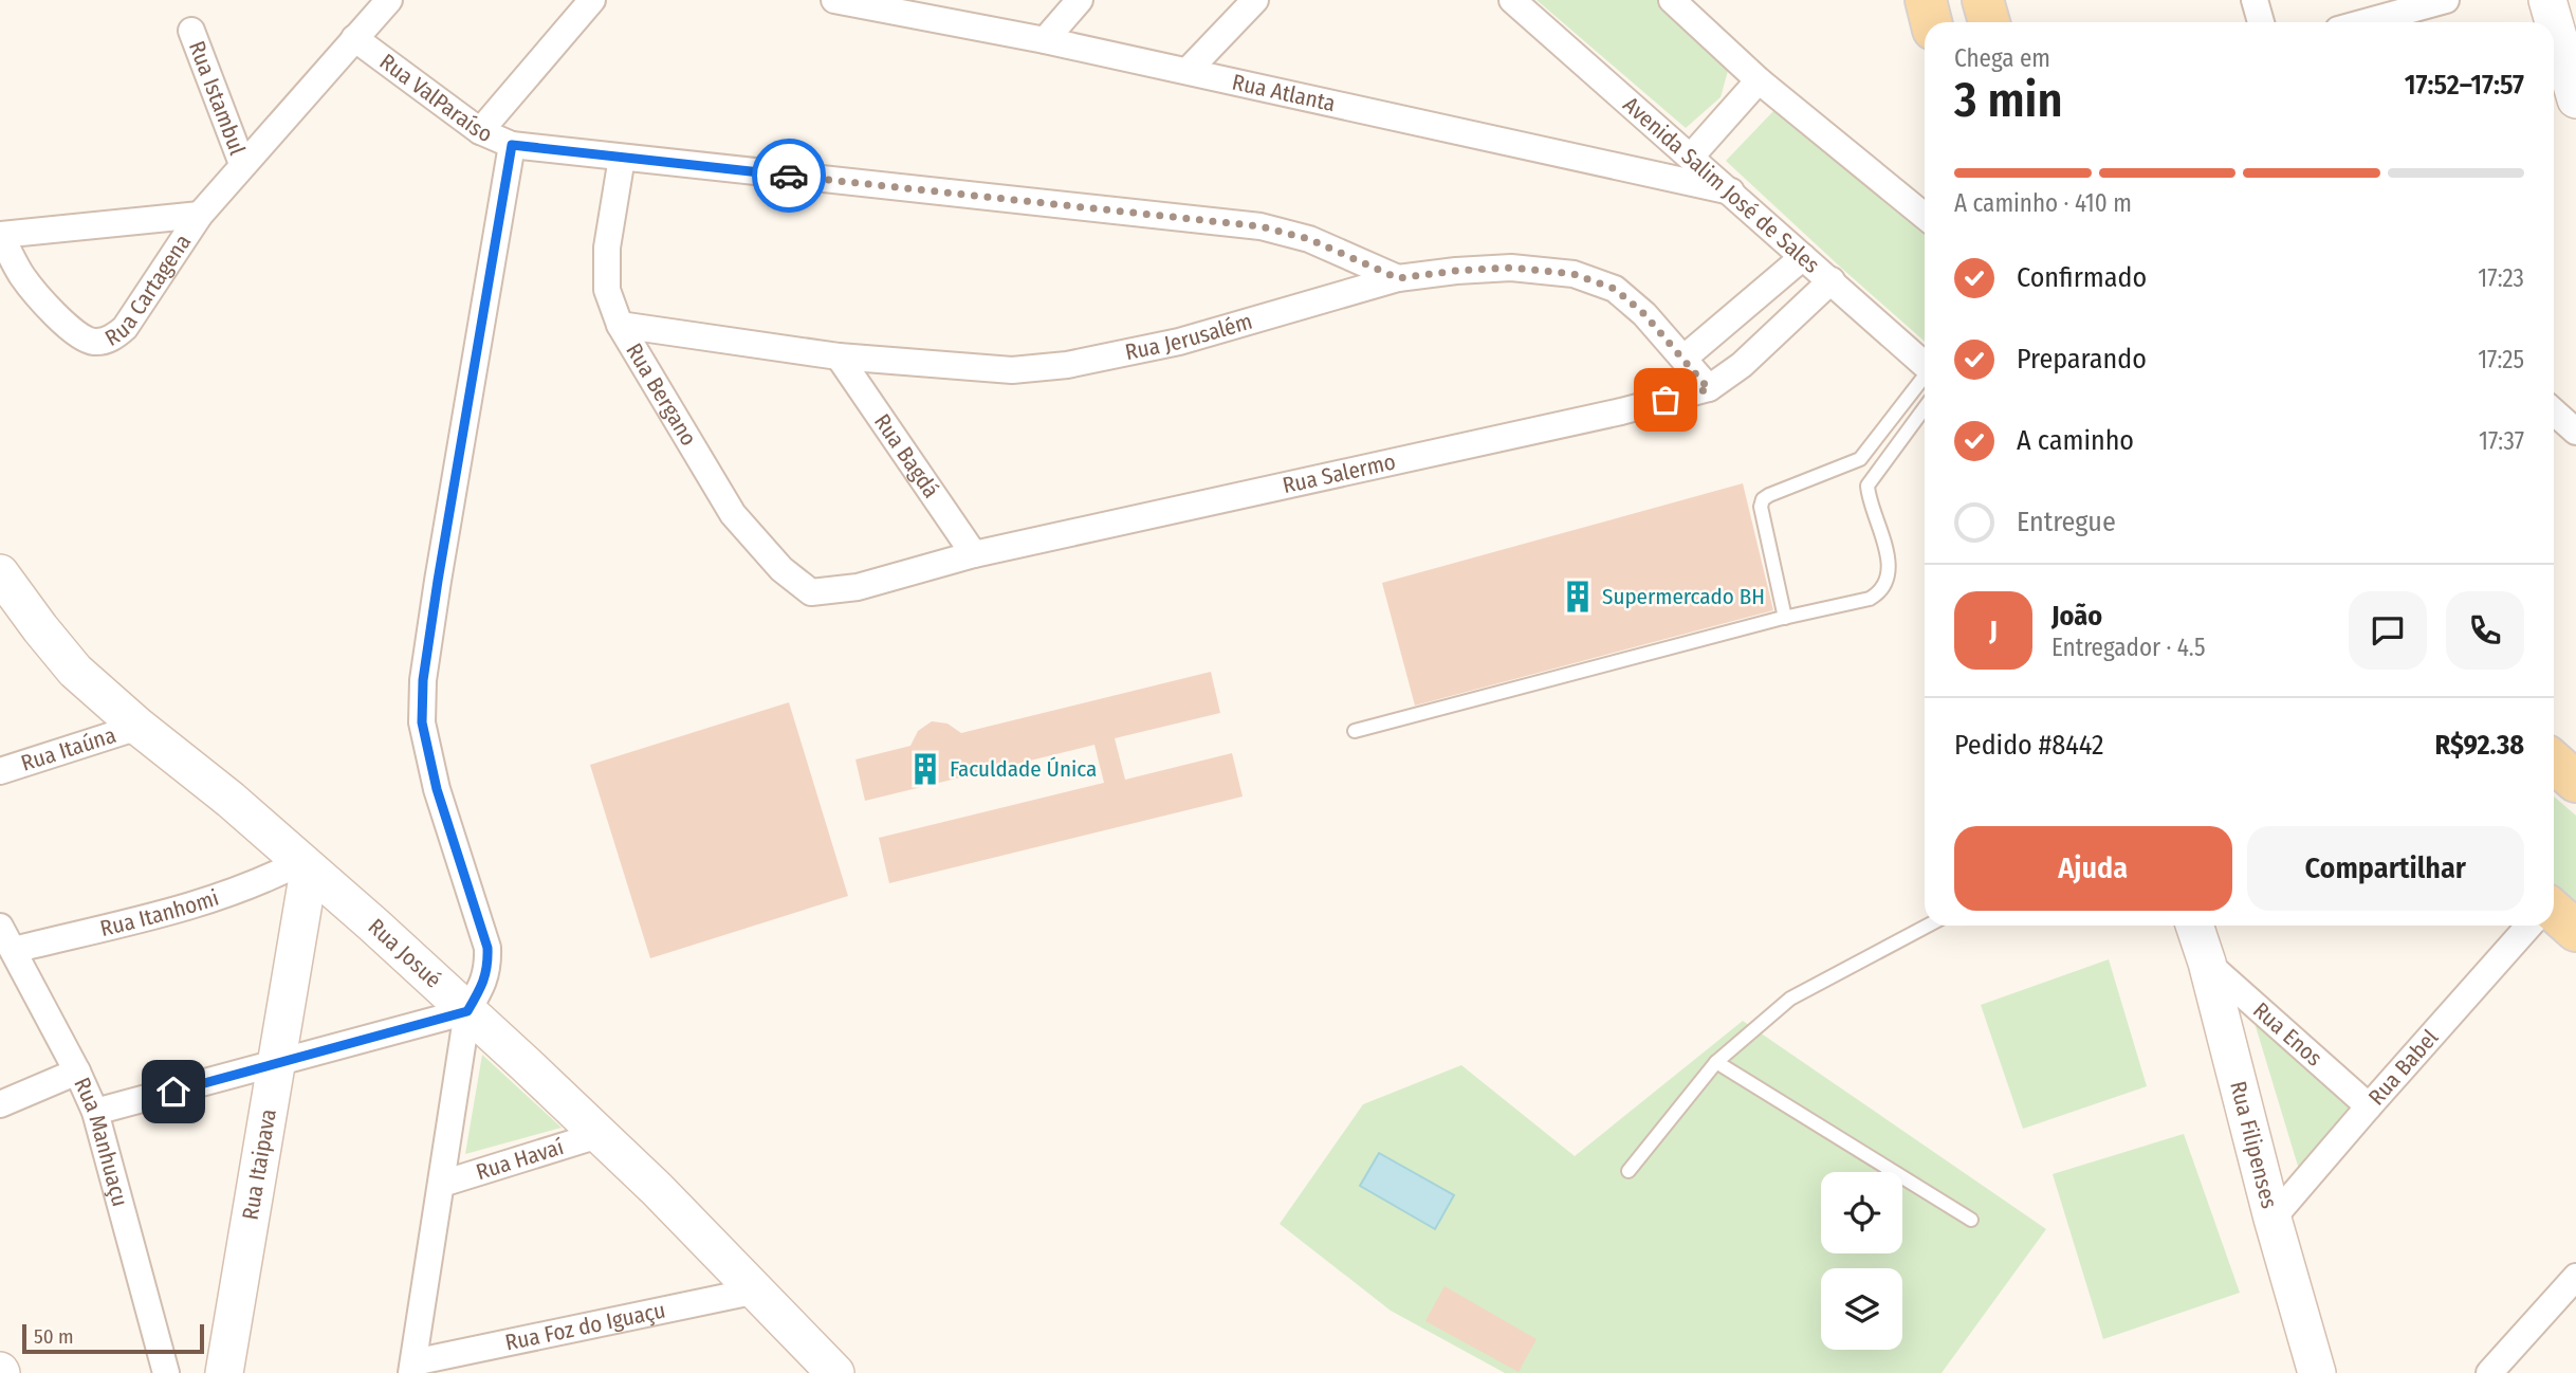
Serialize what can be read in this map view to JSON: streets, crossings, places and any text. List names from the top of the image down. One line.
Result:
{"streets":{"street":["Rua Atlanta","Rua ValParaíso","Rua Istambul","Avenida Salim José de Sales","Rua Cartagena","Rua Jerusalém","Rua Bergano","Rua Bagdá","Rua Salermo","Rua Itaúna","Rua Itanhomi","Rua Josué","Rua Enos","Rua Babel","Rua Manhuaçu","Rua Filipenses","Rua Havaí","Rua Itaipava","Rua Foz do Iguaçu"]},"crossings":[["Rua Atlanta","Avenida Salim José de Sales"],["Rua ValParaíso","Rua Cartagena"],["Rua ValParaíso","Rua Jerusalém"],["Rua ValParaíso","Rua Bergano"],["Rua Istambul","Rua Cartagena"],["Avenida Salim José de Sales","Rua Salermo"],["Rua Jerusalém","Rua Bergano"],["Rua Jerusalém","Rua Bagdá"],["Rua Jerusalém","Rua Salermo"],["Rua Bergano","Rua Salermo"],["Rua Bagdá","Rua Salermo"],["Rua Itaúna","Rua Josué"],["Rua Itanhomi","Rua Josué"],["Rua Itanhomi","Rua Manhuaçu"],["Rua Itanhomi","Rua Itaipava"],["Rua Josué","Rua Havaí"],["Rua Josué","Rua Itaipava"],["Rua Josué","Rua Foz do Iguaçu"],["Rua Enos","Rua Babel"],["Rua Enos","Rua Filipenses"],["Rua Babel","Rua Filipenses"]],"places":{"building":["Supermercado BH","Faculdade Única"]},"scale_bar":"50 m","page":{"heading":["3 min","Chega em","17:52–17:57"],"panel":["João","Entregador · 4.5","Pedido #8442","R$92.38"],"bar":"A caminho · 410 m","list":[["Confirmado","17:23"],["Preparando","17:25"],["A caminho","17:37"],"Entregue"],"round":"J","buttons":["Ajuda","Compartilhar"],"scale":"50 m"}}
